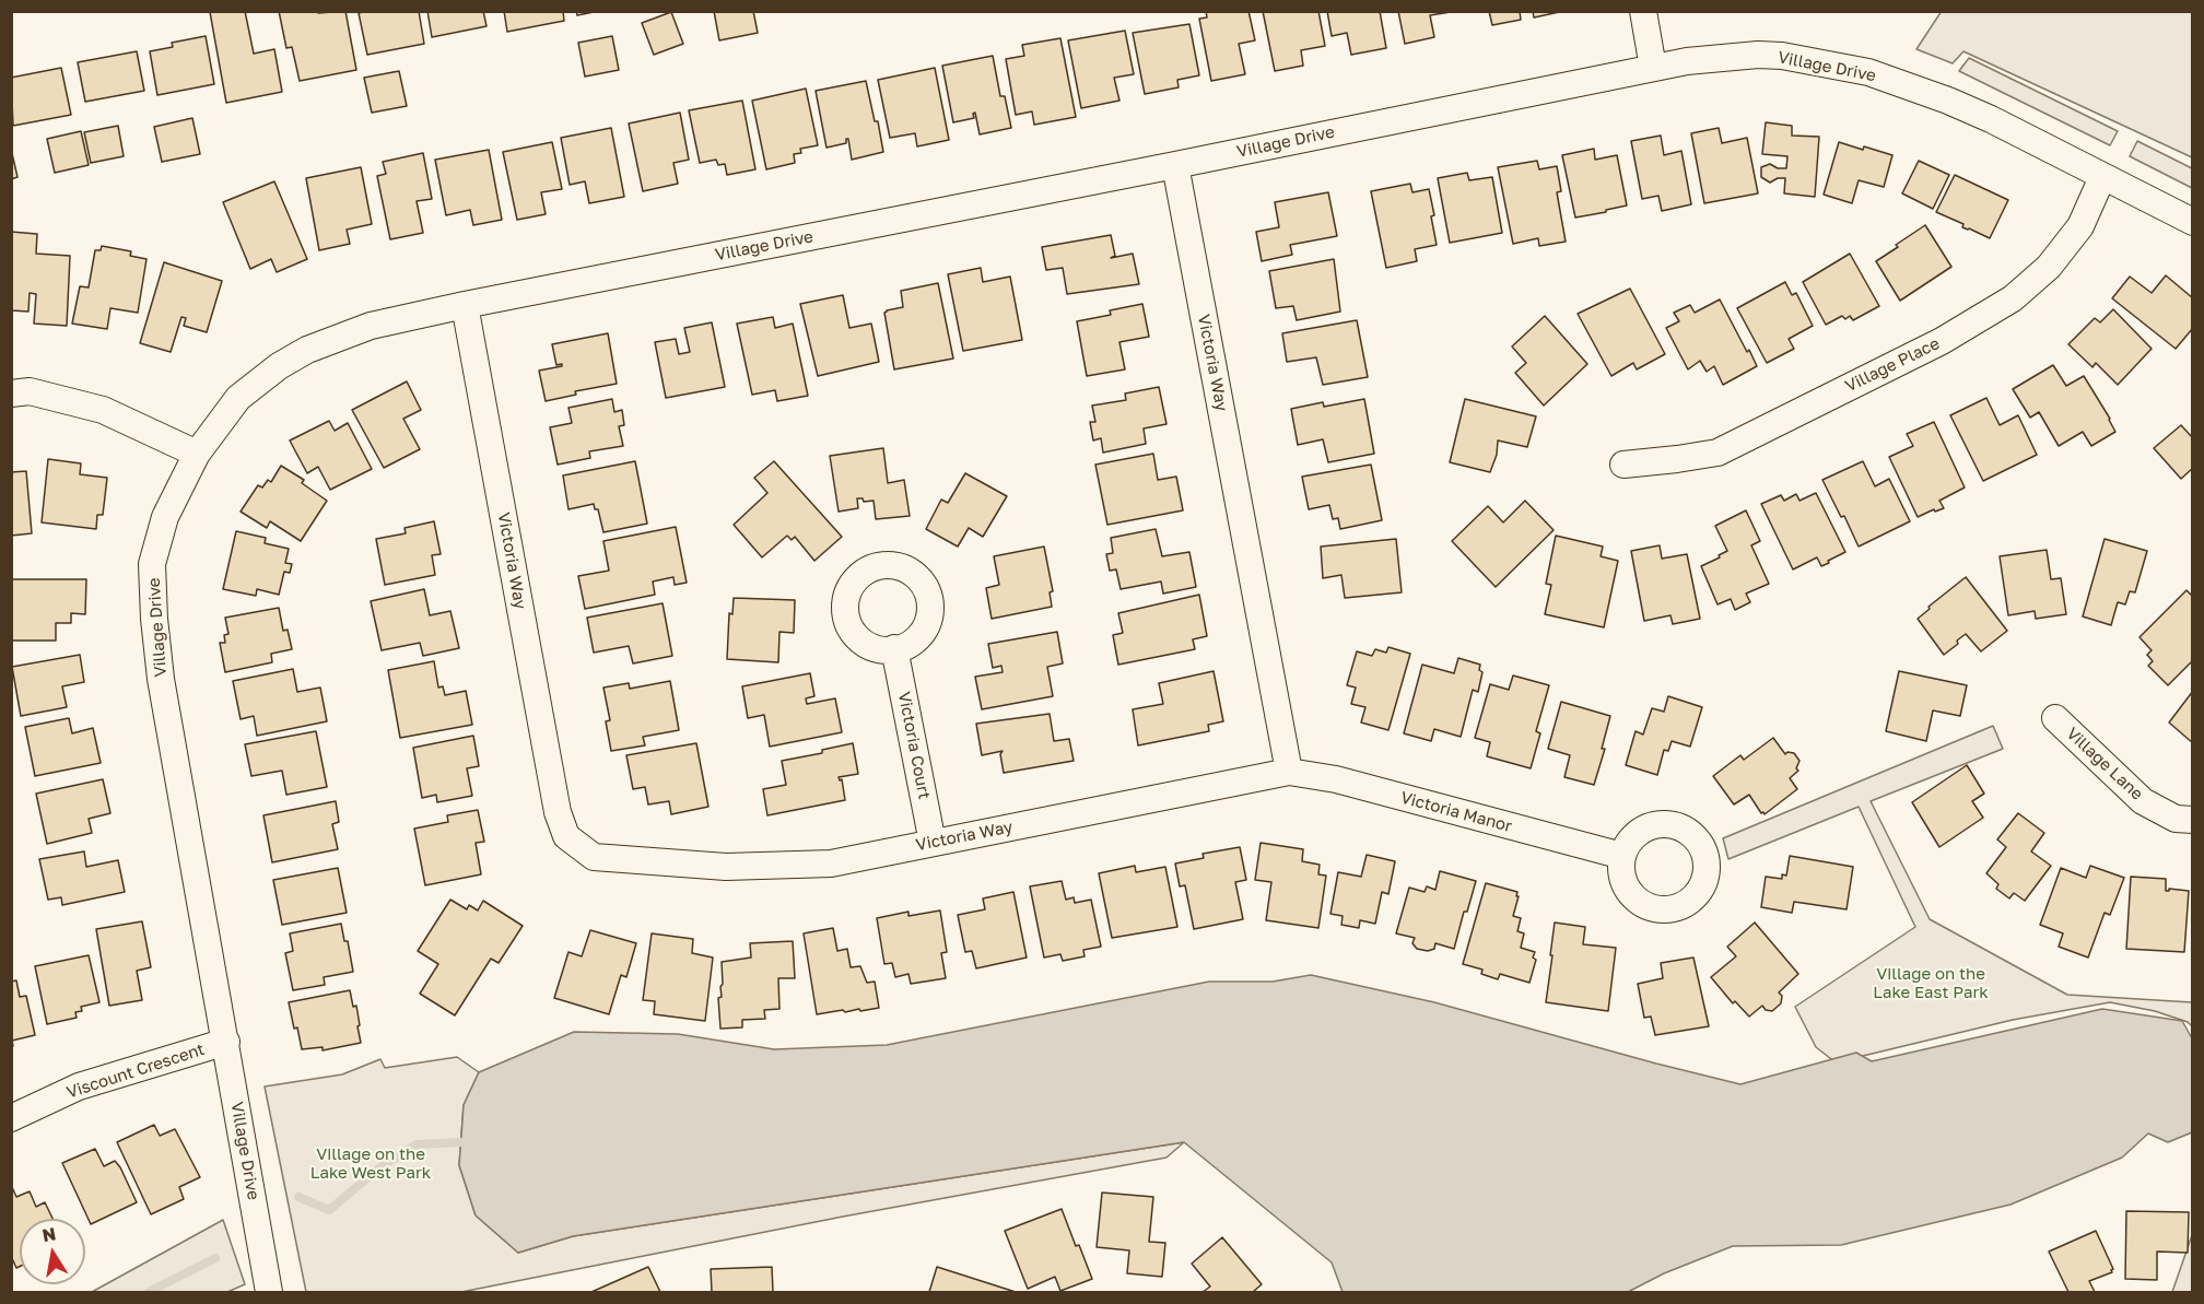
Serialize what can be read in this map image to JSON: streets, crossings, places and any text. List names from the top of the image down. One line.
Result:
{"streets":{"street":["Village Drive","Victoria Way","Village Place","Victoria Court","Village Lane","Victoria Manor","Viscount Crescent"]},"crossings":[["Village Drive","Victoria Way"],["Village Drive","Village Place"],["Village Drive","Viscount Crescent"],["Victoria Way","Victoria Court"],["Victoria Way","Victoria Manor"]],"parks":["Village on the Lake East Park","Village on the Lake West Park"],"north":"top"}
